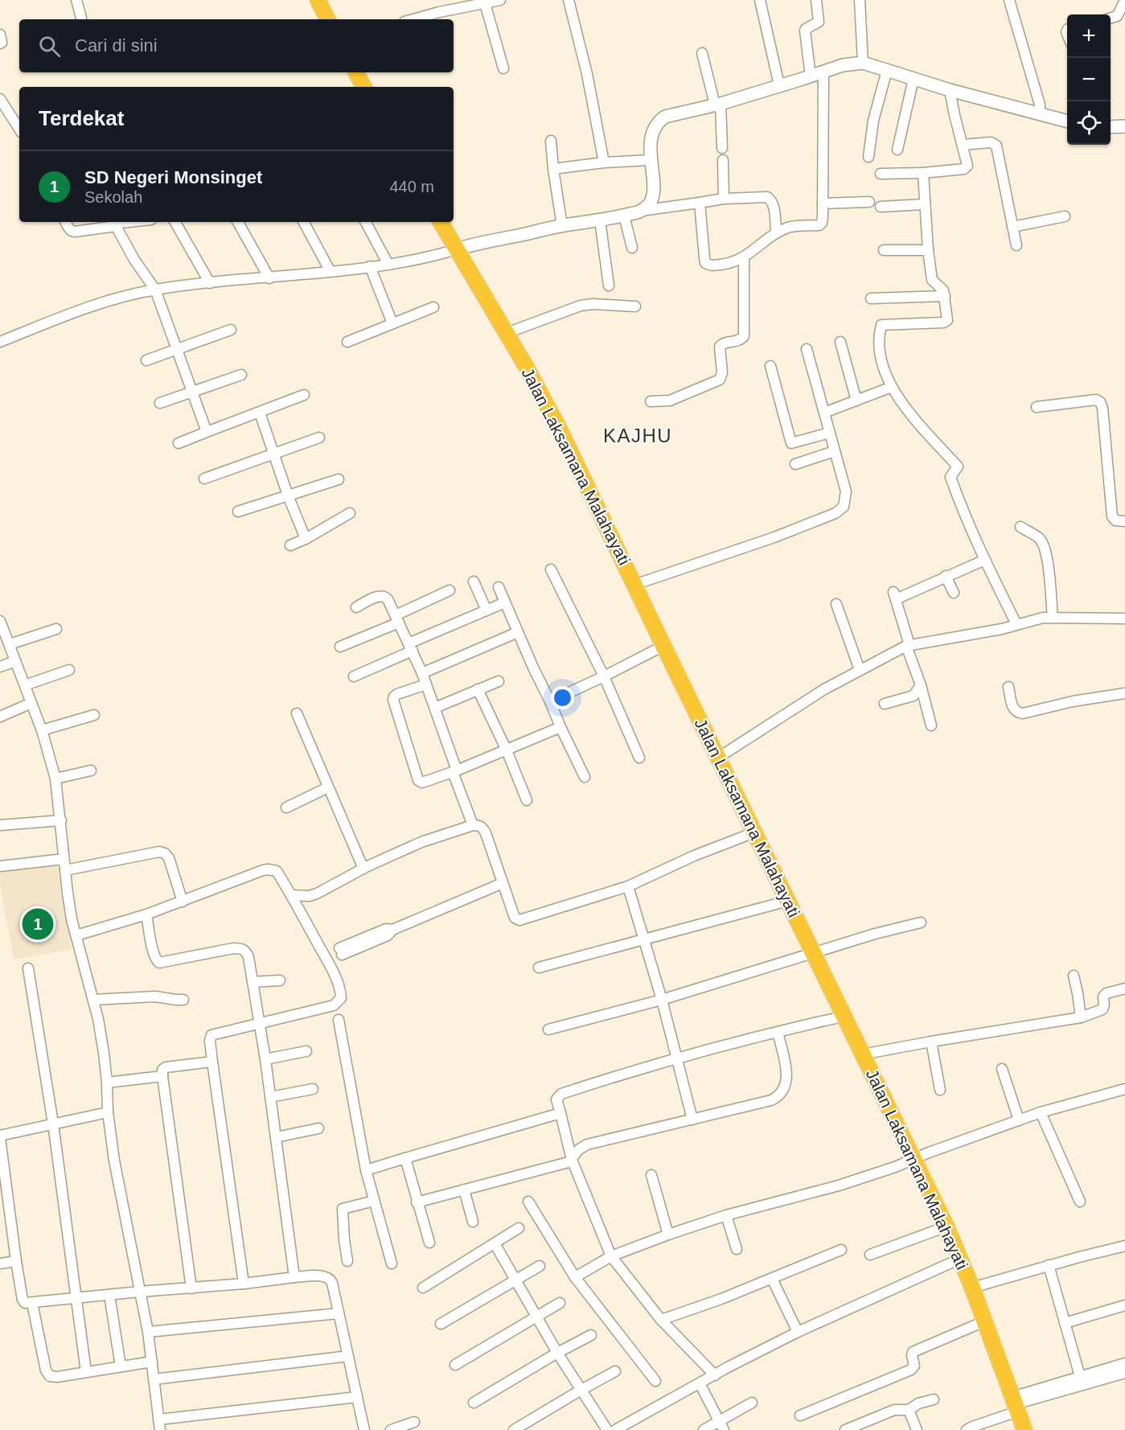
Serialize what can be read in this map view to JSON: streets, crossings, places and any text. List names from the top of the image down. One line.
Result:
{"streets":{"highway":["Jalan Laksamana Malahayati"]},"districts":["KAJHU"],"page":{"map_buttons":["+","−"],"search":"Cari di sini","heading":"Terdekat","list":[{"mark":"1","name":"SD Negeri Monsinget","note":"Sekolah","value":"440 m"}],"pins":"1"}}
